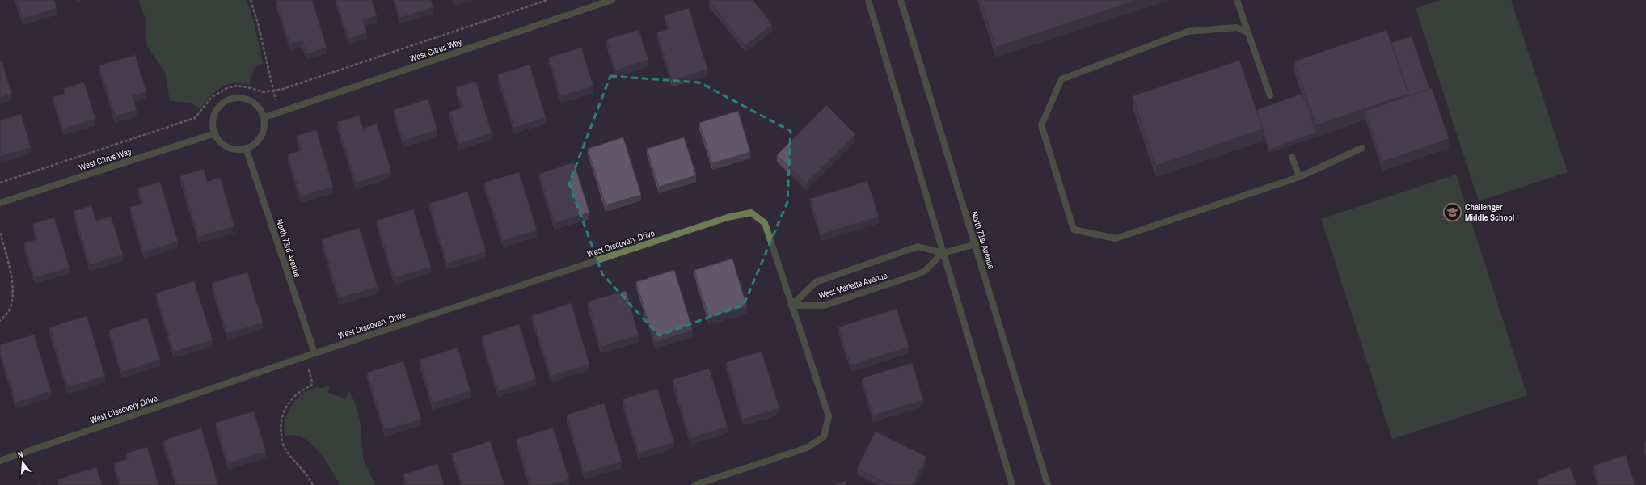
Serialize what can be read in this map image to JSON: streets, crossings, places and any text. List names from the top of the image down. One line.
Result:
{"streets":{"street":["West Citrus Way","North 71st Avenue","West Discovery Drive","North 73rd Avenue","West Marlette Avenue"]},"crossings":[["West Citrus Way","North 73rd Avenue"],["North 71st Avenue","West Marlette Avenue"],["West Discovery Drive","North 73rd Avenue"],["West Discovery Drive","West Marlette Avenue"]],"places":{"school or university":["Challenger Middle School"]},"north":"top"}
